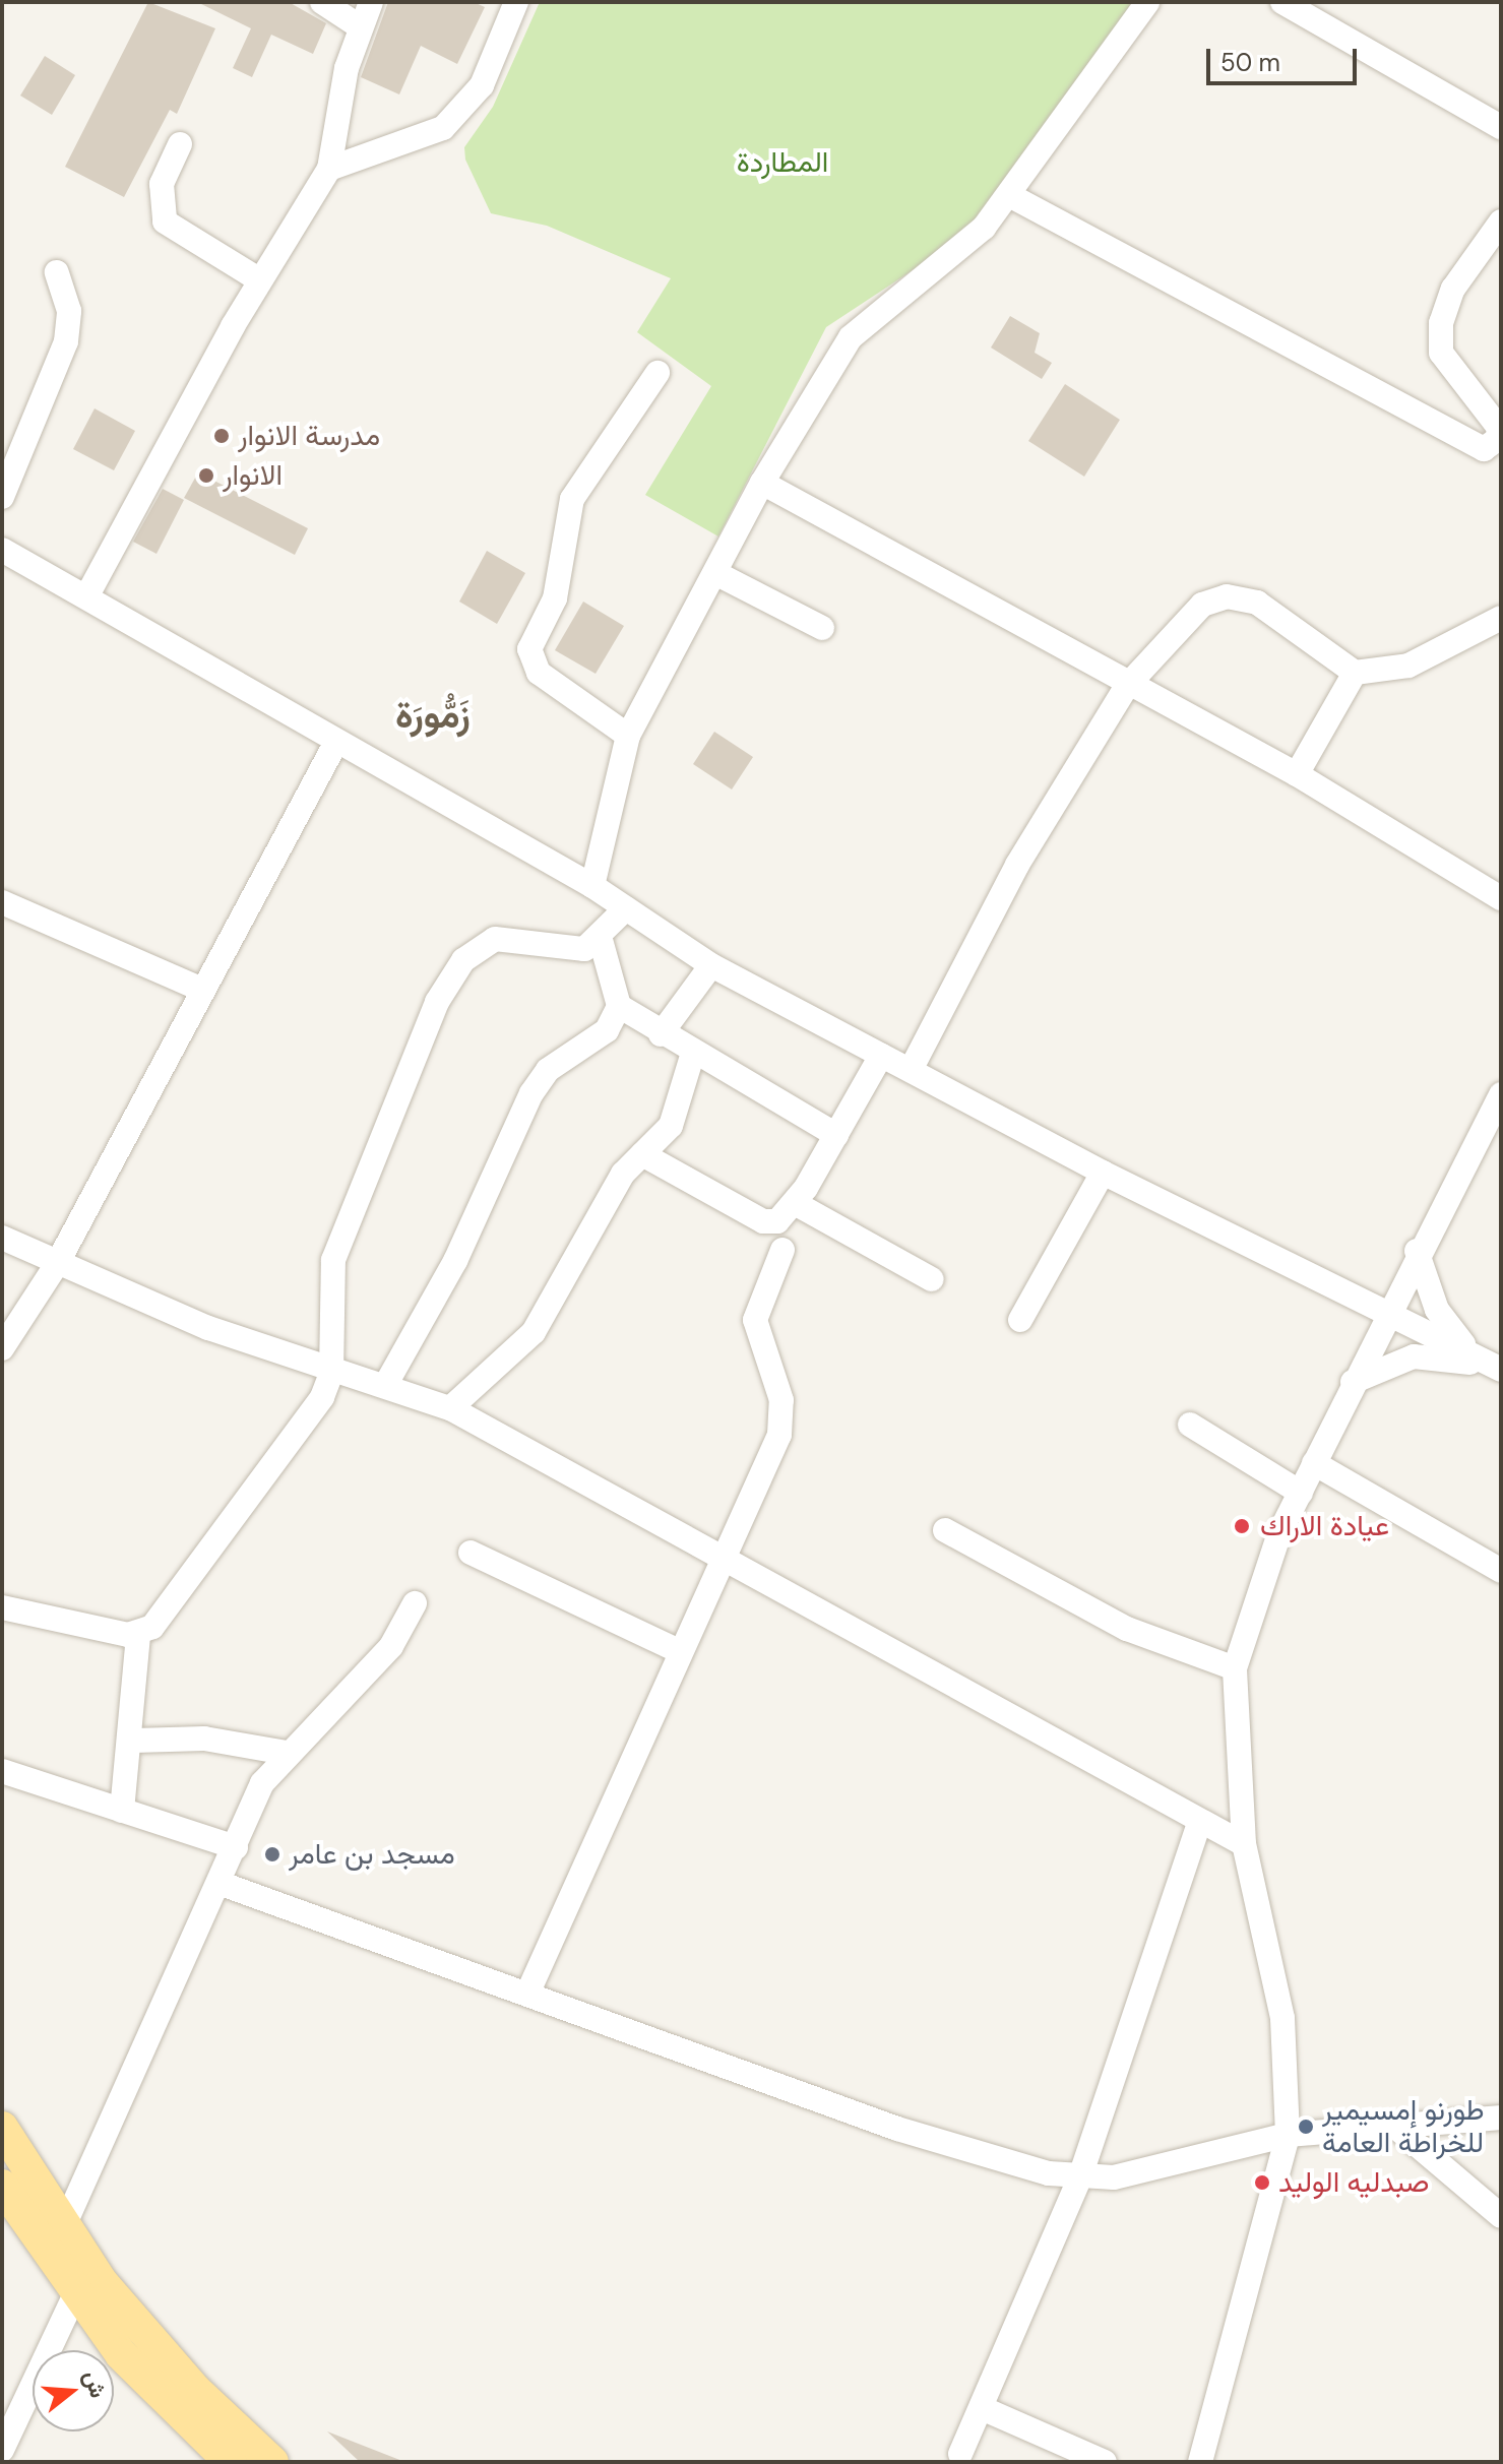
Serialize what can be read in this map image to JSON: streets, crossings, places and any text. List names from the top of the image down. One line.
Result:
{"districts":["زَمُّورَة"],"parks":["المطاردة"],"places":["مدرسة الانوار","الانوار","عيادة الاراك","مسجد بن عامر","طورنو إمسيمير للخراطة العامة","صبدليه الوليد"],"scale_bar":"50 m","north":"right"}
